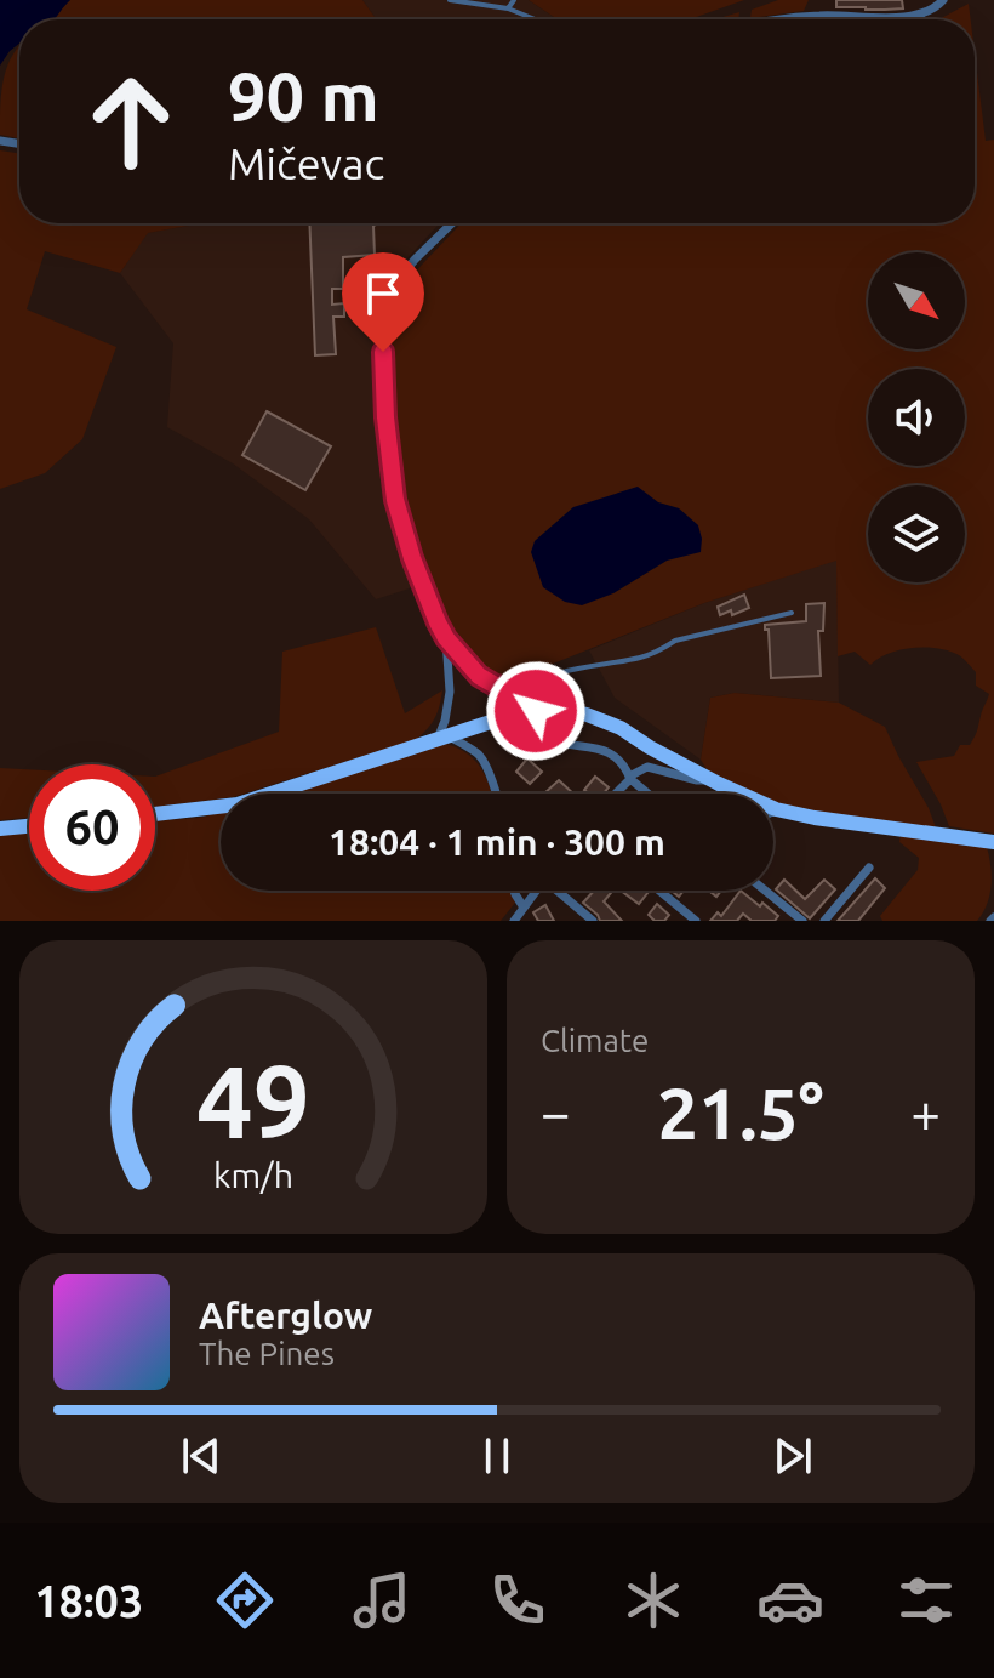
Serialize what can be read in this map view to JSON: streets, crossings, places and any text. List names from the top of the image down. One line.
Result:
{"north":"bottom right","page":{"turn":["90 m","Mičevac"],"limit":"60","trip":"18:04 · 1 min · 300 m","tile":"Climate","heat":["−","21.5°","+"],"song":["Afterglow","The Pines"],"tabs":"18:03","gauge":["49","km/h"]}}
